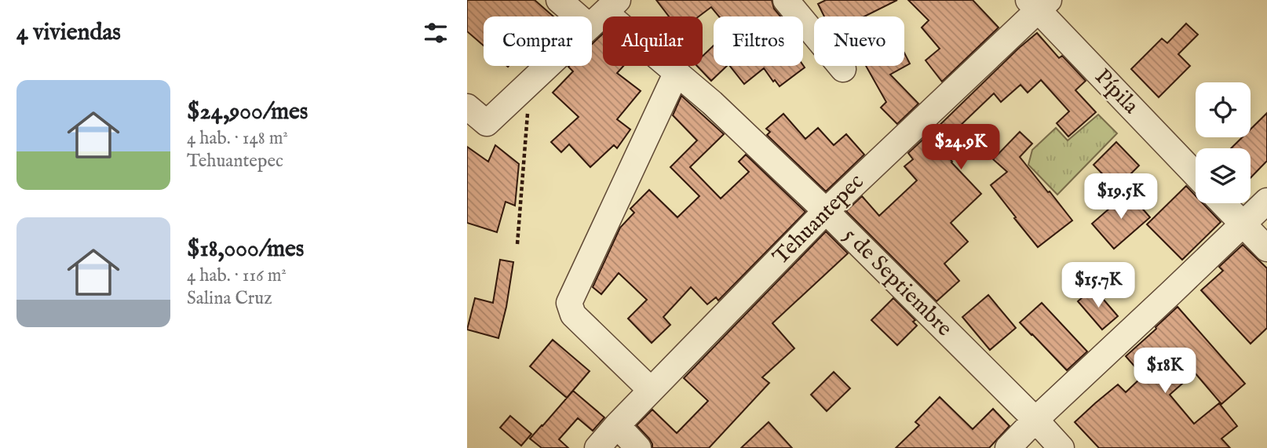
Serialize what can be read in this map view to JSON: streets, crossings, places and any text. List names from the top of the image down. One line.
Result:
{"streets":{"street":["Pípila","Tehuantepec","5 de Septiembre"]},"crossings":[["Pípila","Tehuantepec"],["Tehuantepec","5 de Septiembre"]],"page":{"heading":"4 viviendas","chip":["Comprar","Alquilar","Filtros","Nuevo"],"list":[{"name":"$24,900/mes","note":"4 hab. · 148 m² · Tehuantepec"},{"name":"$18,000/mes","note":"4 hab. · 116 m² · Salina Cruz"}],"price":["$24.9K","$19.5K","$15.7K","$18K"]}}
